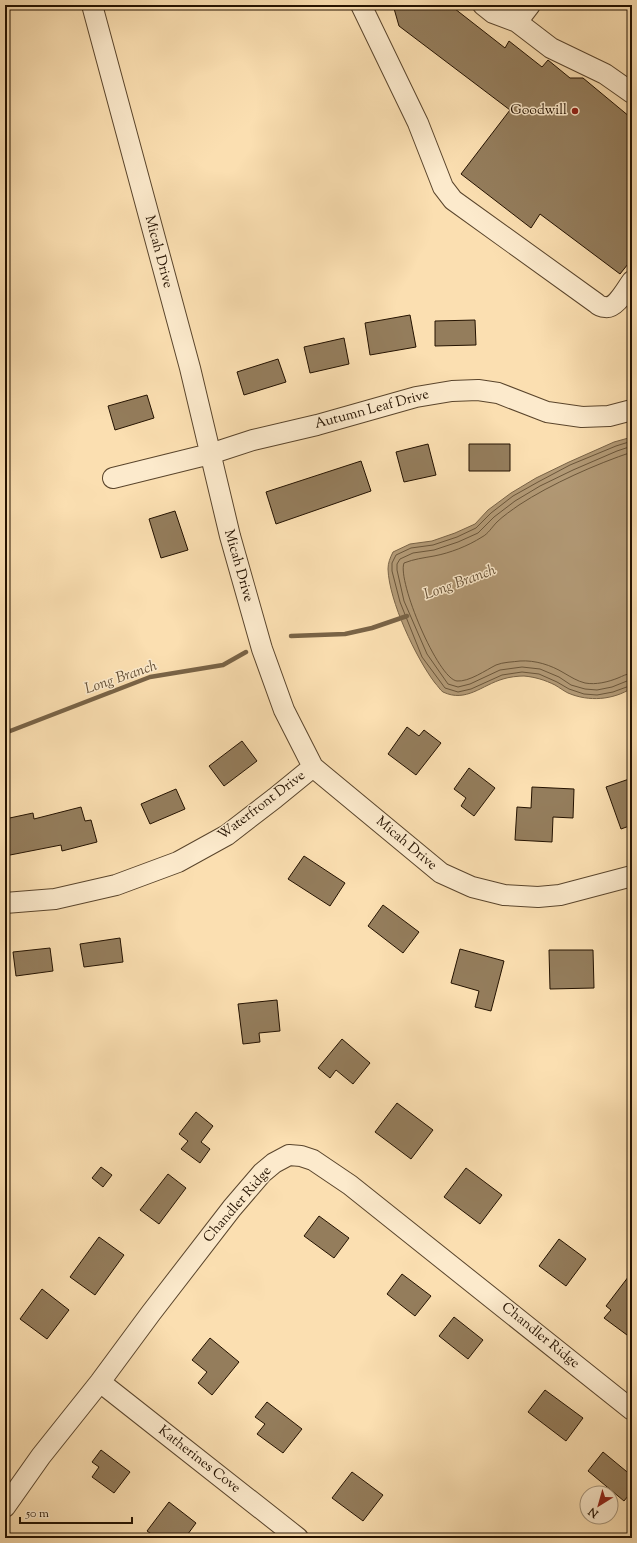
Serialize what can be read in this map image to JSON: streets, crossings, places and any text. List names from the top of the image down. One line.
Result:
{"streets":{"street":["Micah Drive","Autumn Leaf Drive","Waterfront Drive","Chandler Ridge","Katherines Cove"]},"crossings":[["Micah Drive","Autumn Leaf Drive"],["Micah Drive","Waterfront Drive"],["Chandler Ridge","Katherines Cove"]],"water":["Long Branch"],"places":["Goodwill"],"scale_bar":"50 m","north":"bottom left"}
